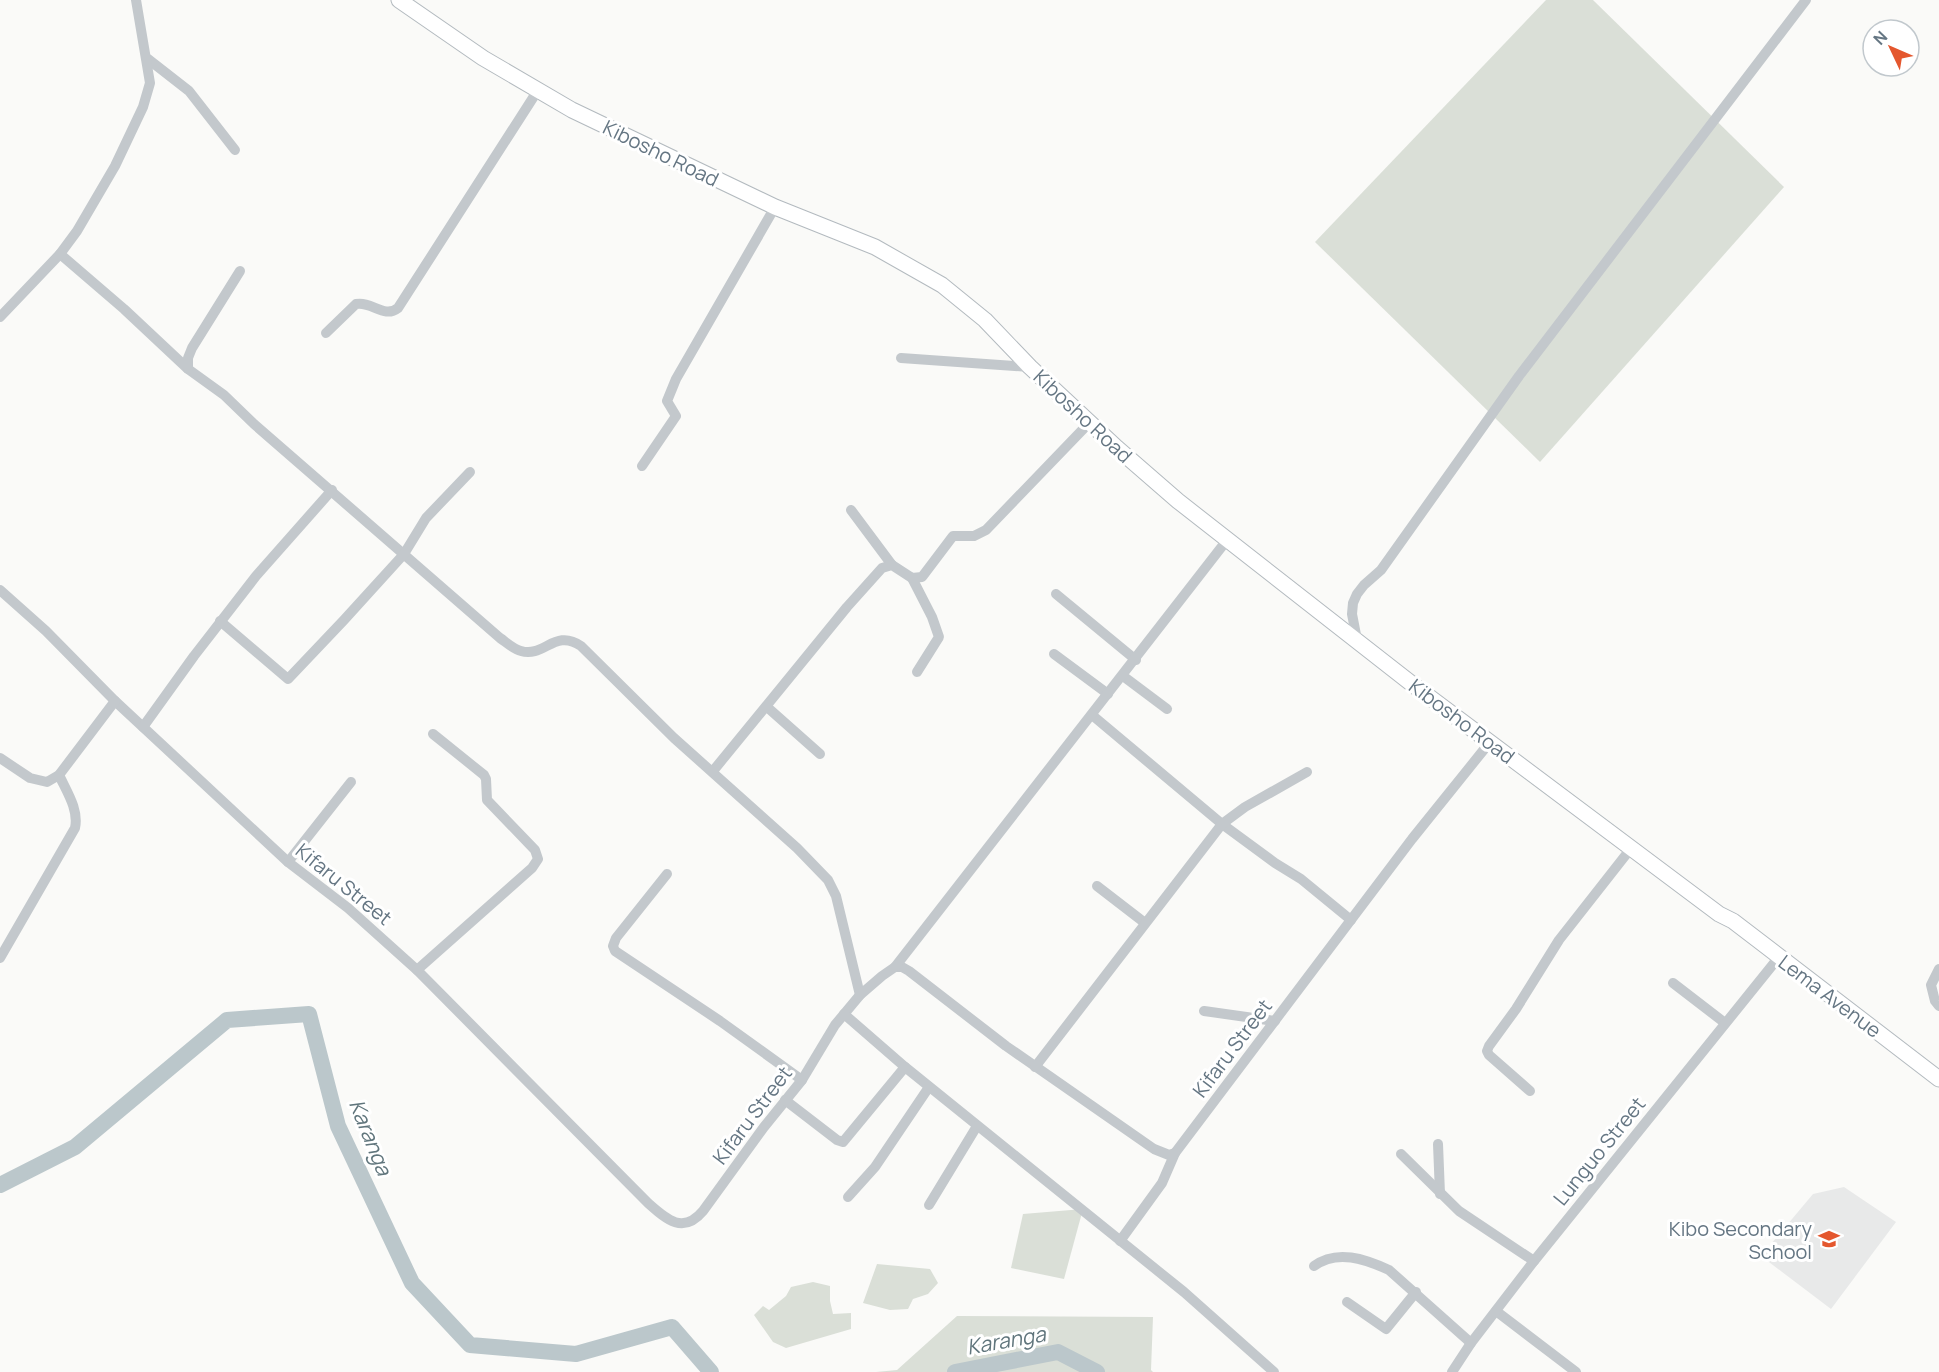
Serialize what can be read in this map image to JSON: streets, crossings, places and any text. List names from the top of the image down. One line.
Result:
{"streets":{"main road":["Kibosho Road","Lema Avenue"],"street":["Kifaru Street","Lunguo Street"]},"crossings":[["Kibosho Road","Kifaru Street"],["Kibosho Road","Lema Avenue"],["Lema Avenue","Lunguo Street"]],"water":["Karanga"],"places":{"school or university":["Kibo Secondary School"]},"north":"top left"}
